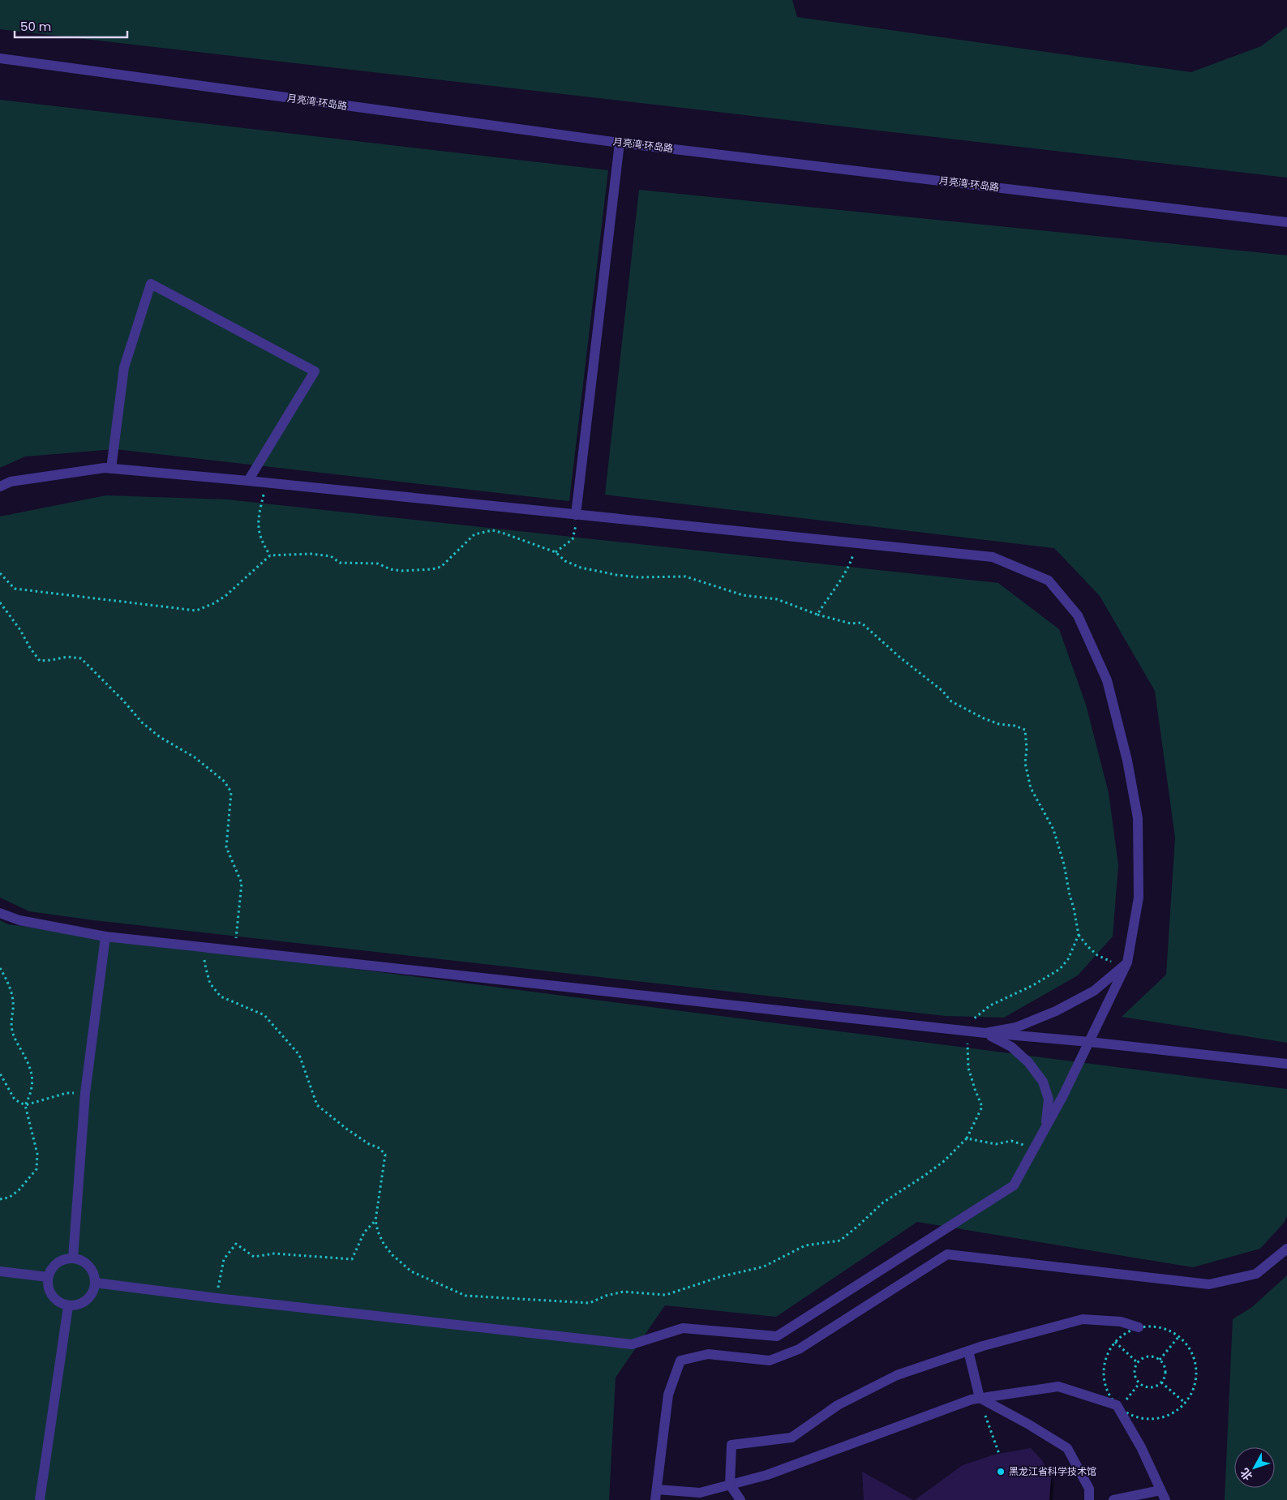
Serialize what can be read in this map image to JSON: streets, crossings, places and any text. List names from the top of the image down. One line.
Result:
{"streets":{"street":["月亮湾·环岛路"]},"places":["黑龙江省科学技术馆"],"scale_bar":"50 m","north":"bottom left"}
